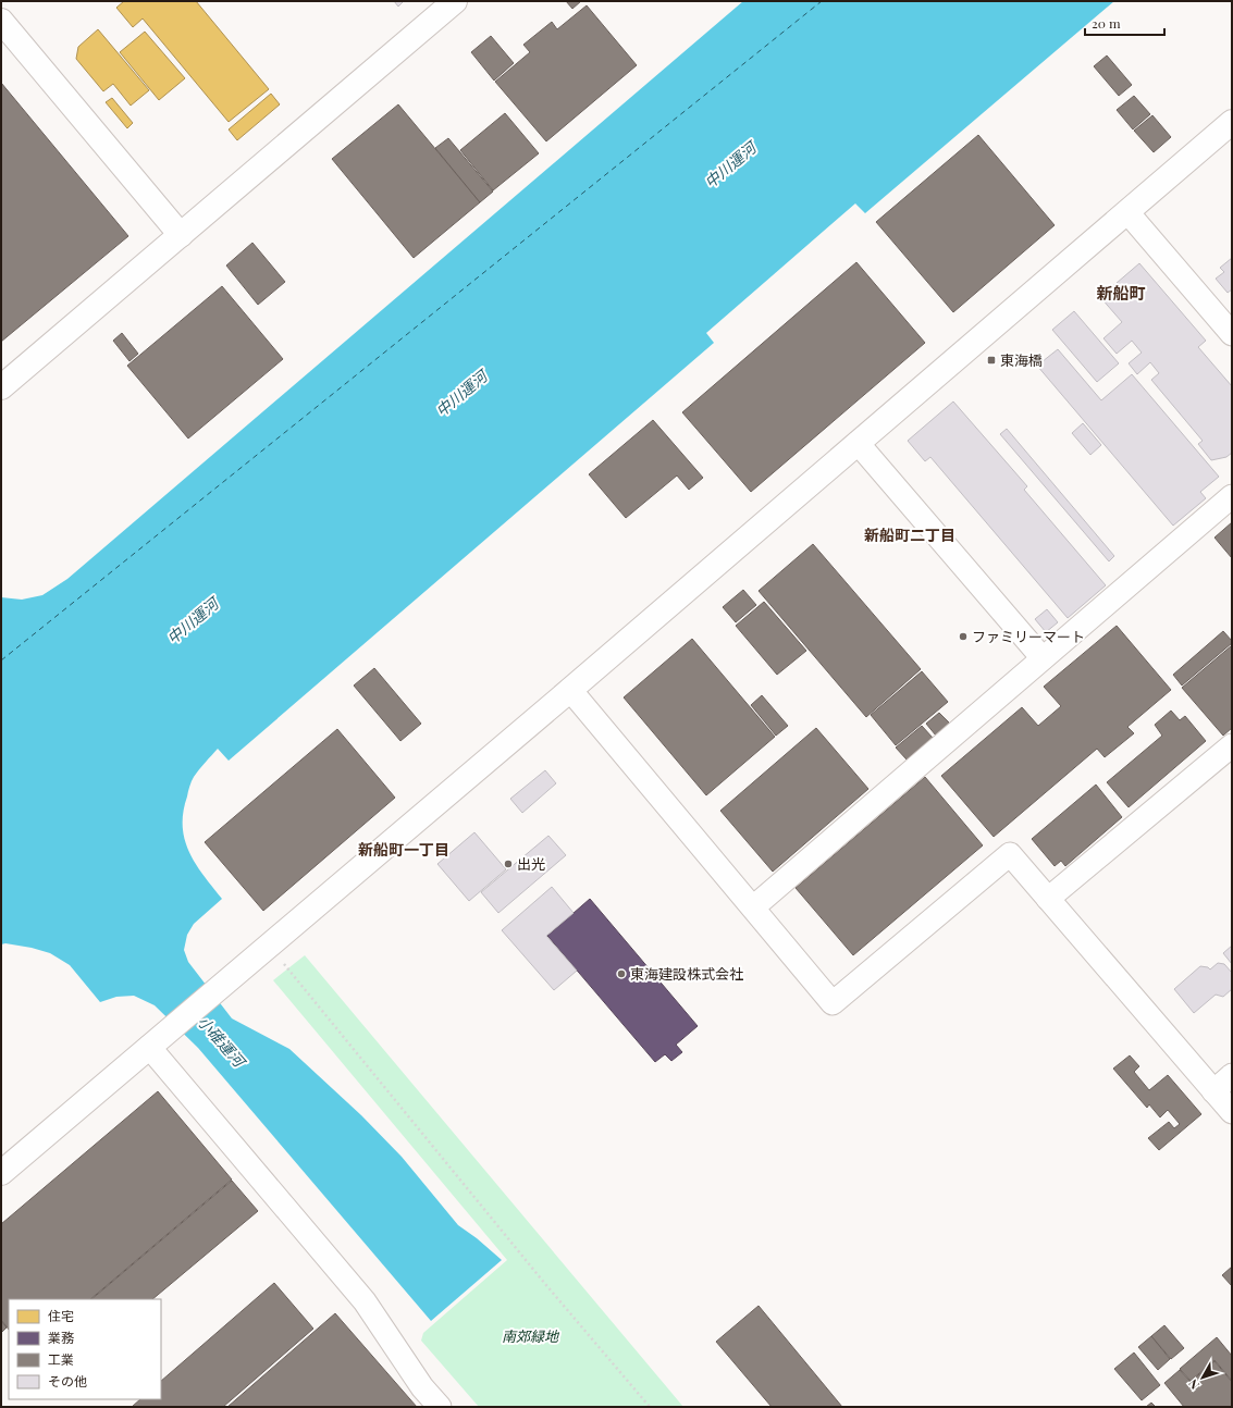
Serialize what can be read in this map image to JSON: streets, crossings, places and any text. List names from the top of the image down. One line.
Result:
{"districts":["新船町","新船町二丁目","新船町一丁目"],"water":["中川運河","小碓運河"],"parks":["南郊緑地"],"places":{"transit":["東海橋"],"other":["ファミリーマート","出光","東海建設株式会社"]},"legend":["住宅","業務","工業","その他"],"scale_bar":"20 m","north":"bottom left"}
